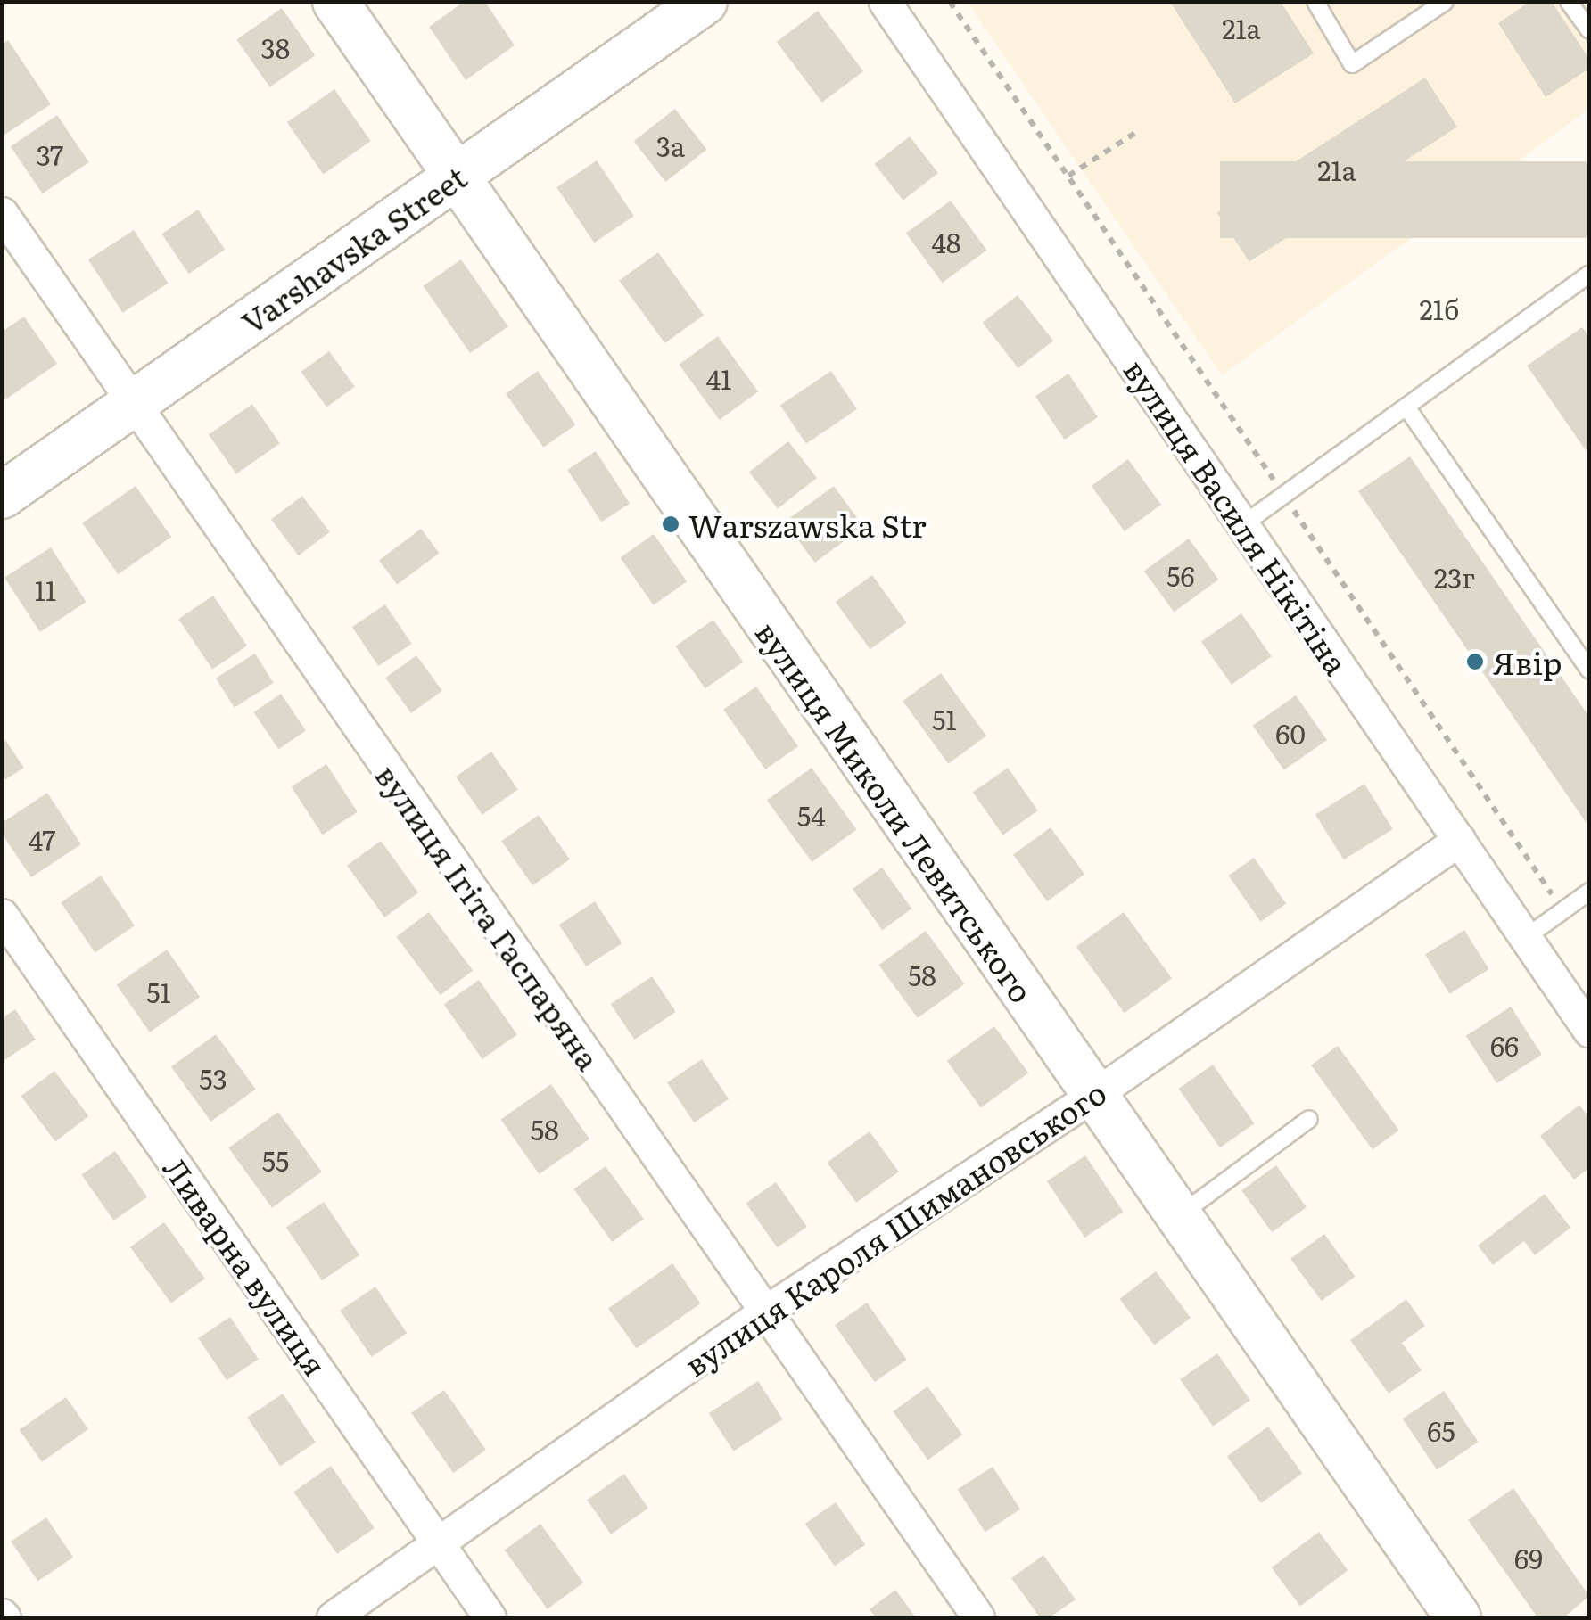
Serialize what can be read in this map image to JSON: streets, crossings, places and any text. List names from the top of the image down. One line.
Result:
{"streets":{"main road":["Varshavska Street","вулиця Миколи Левитського"],"street":["вулиця Василя Нікітіна","вулиця Ігіта Гаспаряна","вулиця Кароля Шимановського","Ливарна вулиця"]},"crossings":[["Varshavska Street","вулиця Миколи Левитського"],["Varshavska Street","вулиця Ігіта Гаспаряна"],["вулиця Василя Нікітіна","вулиця Кароля Шимановського"],["вулиця Миколи Левитського","вулиця Кароля Шимановського"],["вулиця Ігіта Гаспаряна","вулиця Кароля Шимановського"],["вулиця Кароля Шимановського","Ливарна вулиця"]],"places":["Warszawska Str","Явір"],"house_numbers":["21а","38","3а","37","21а","48","21б","41","56","23г","11","51","60","54","47","58","51","66","53","58","55","65","69"]}
